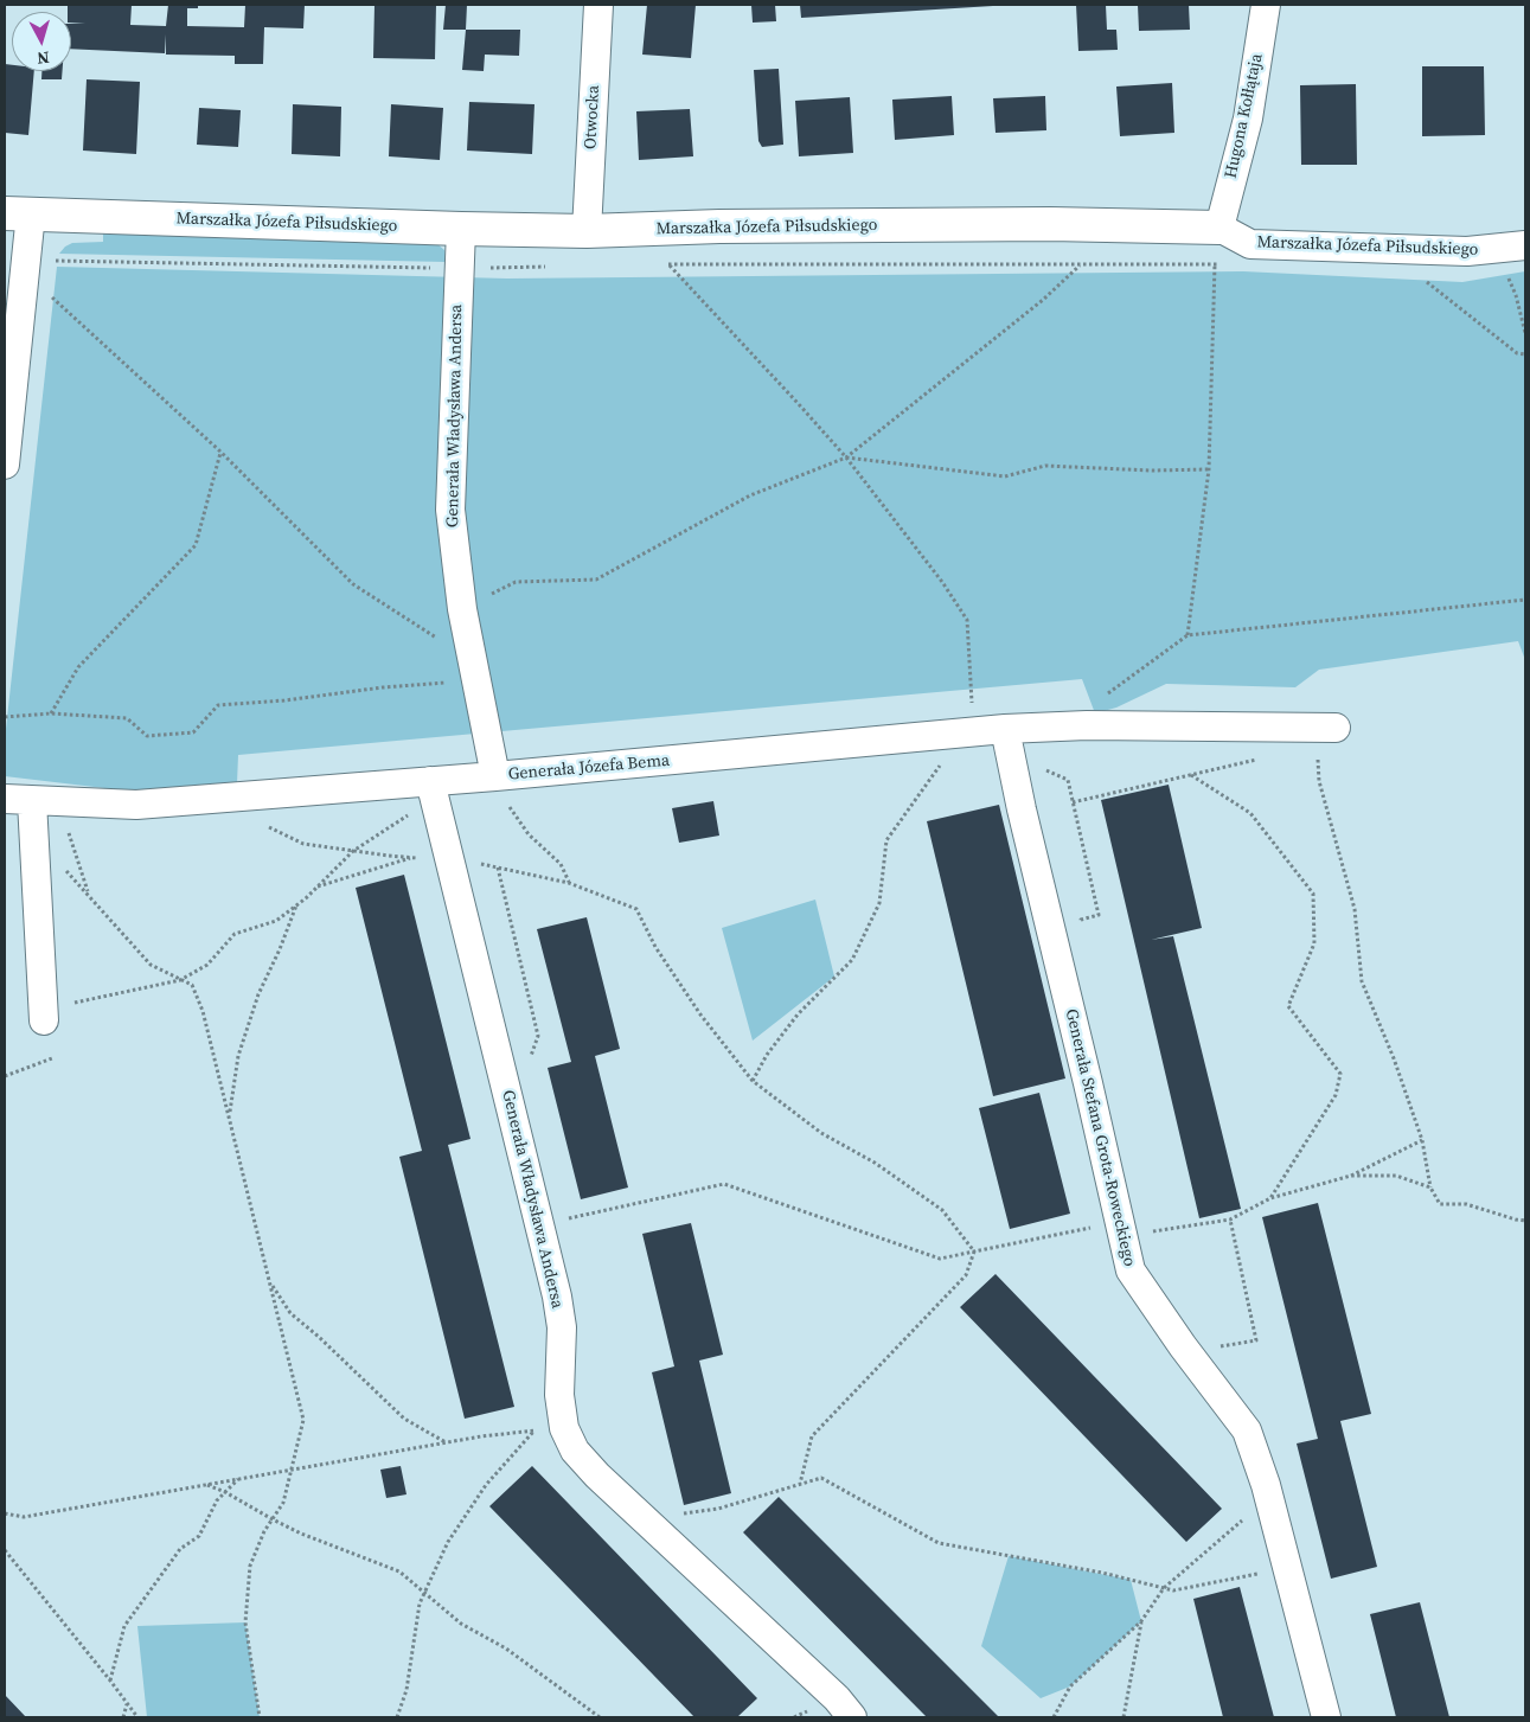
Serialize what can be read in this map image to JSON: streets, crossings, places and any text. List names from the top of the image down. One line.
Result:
{"streets":{"street":["Hugona Kołłątaja","Otwocka","Marszałka Józefa Piłsudskiego","Generała Władysława Andersa","Generała Józefa Bema","Generała Stefana Grota-Roweckiego"]},"crossings":[["Hugona Kołłątaja","Marszałka Józefa Piłsudskiego"],["Otwocka","Marszałka Józefa Piłsudskiego"],["Marszałka Józefa Piłsudskiego","Generała Władysława Andersa"],["Generała Władysława Andersa","Generała Józefa Bema"],["Generała Józefa Bema","Generała Stefana Grota-Roweckiego"]],"north":"bottom"}
